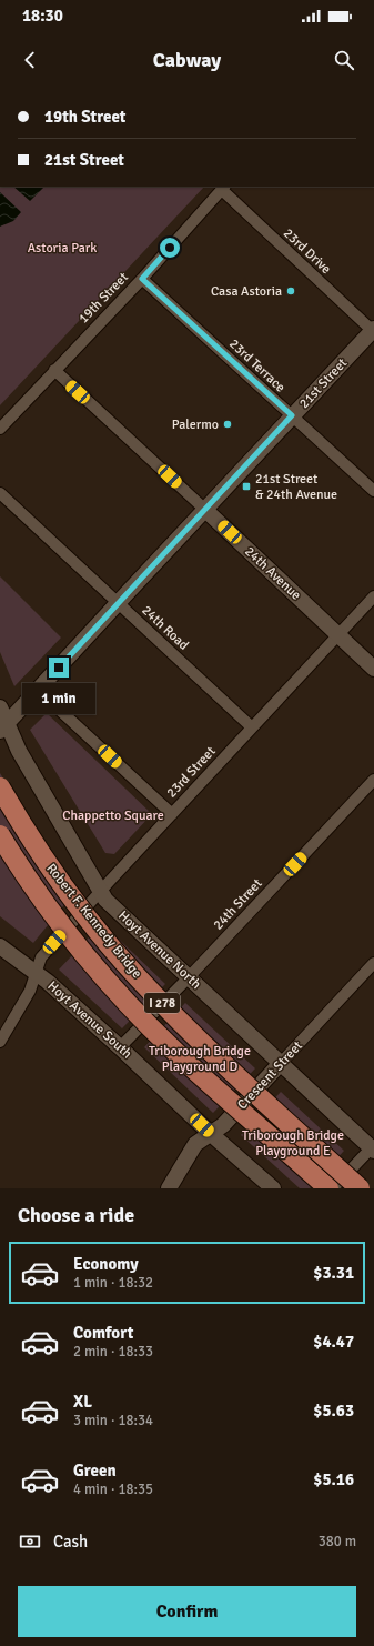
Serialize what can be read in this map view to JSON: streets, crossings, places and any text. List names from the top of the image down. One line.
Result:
{"streets":{"highway":["Robert F. Kennedy Bridge","I 278"],"main road":["21st Street","24th Avenue","Hoyt Avenue North","Hoyt Avenue South","Crescent Street"],"street":["23rd Drive","19th Street","23rd Terrace","24th Road","23rd Street","24th Street"]},"crossings":[["23rd Drive","19th Street"],["23rd Drive","21st Street"],["19th Street","23rd Terrace"],["19th Street","24th Avenue"],["23rd Terrace","21st Street"],["21st Street","24th Avenue"],["21st Street","24th Road"],["21st Street","Hoyt Avenue North"],["24th Avenue","23rd Street"],["24th Road","23rd Street"],["23rd Street","Hoyt Avenue North"],["23rd Street","Hoyt Avenue South"],["24th Street","Hoyt Avenue North"],["24th Street","Hoyt Avenue South"],["Robert F. Kennedy Bridge","I 278"],["Hoyt Avenue North","Crescent Street"],["Hoyt Avenue South","Crescent Street"]],"parks":["Astoria Park","Chappetto Square","Triborough Bridge Playground D","Triborough Bridge Playground E"],"places":{"other":["Casa Astoria","Palermo"],"transit":["21st Street & 24th Avenue"]},"page":{"status":"18:30","header":"Cabway","banner":["19th Street","21st Street"],"bubble":"1 min","heading":"Choose a ride","list":[{"name":"Economy","note":"1 min · 18:32","value":"$3.31"},{"name":"Comfort","note":"2 min · 18:33","value":"$4.47"},{"name":"XL","note":"3 min · 18:34","value":"$5.63"},{"name":"Green","note":"4 min · 18:35","value":"$5.16"}],"pay":["Cash","380 m"],"buttons":"Confirm"}}
